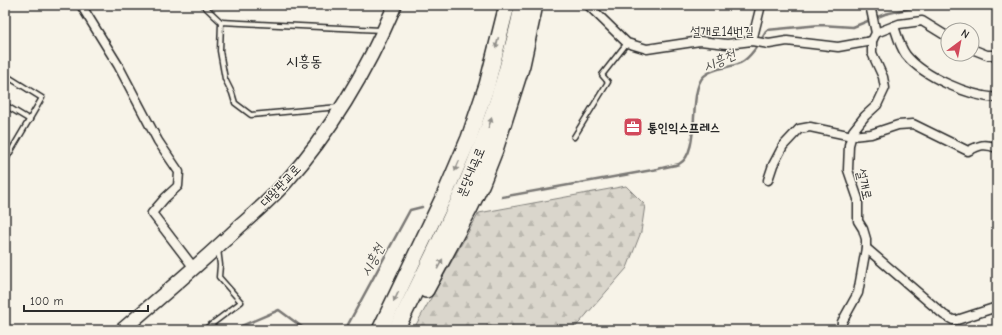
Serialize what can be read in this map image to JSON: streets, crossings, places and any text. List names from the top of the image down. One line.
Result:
{"streets":{"highway":["분당내곡로"],"main road":["대왕판교로"],"street":["설개로14번길","설개로"]},"crossings":[["설개로14번길","설개로"]],"districts":["시흥동"],"water":["시흥천"],"places":{"office":["통인익스프레스"]},"scale_bar":"100 m","north":"top right"}
